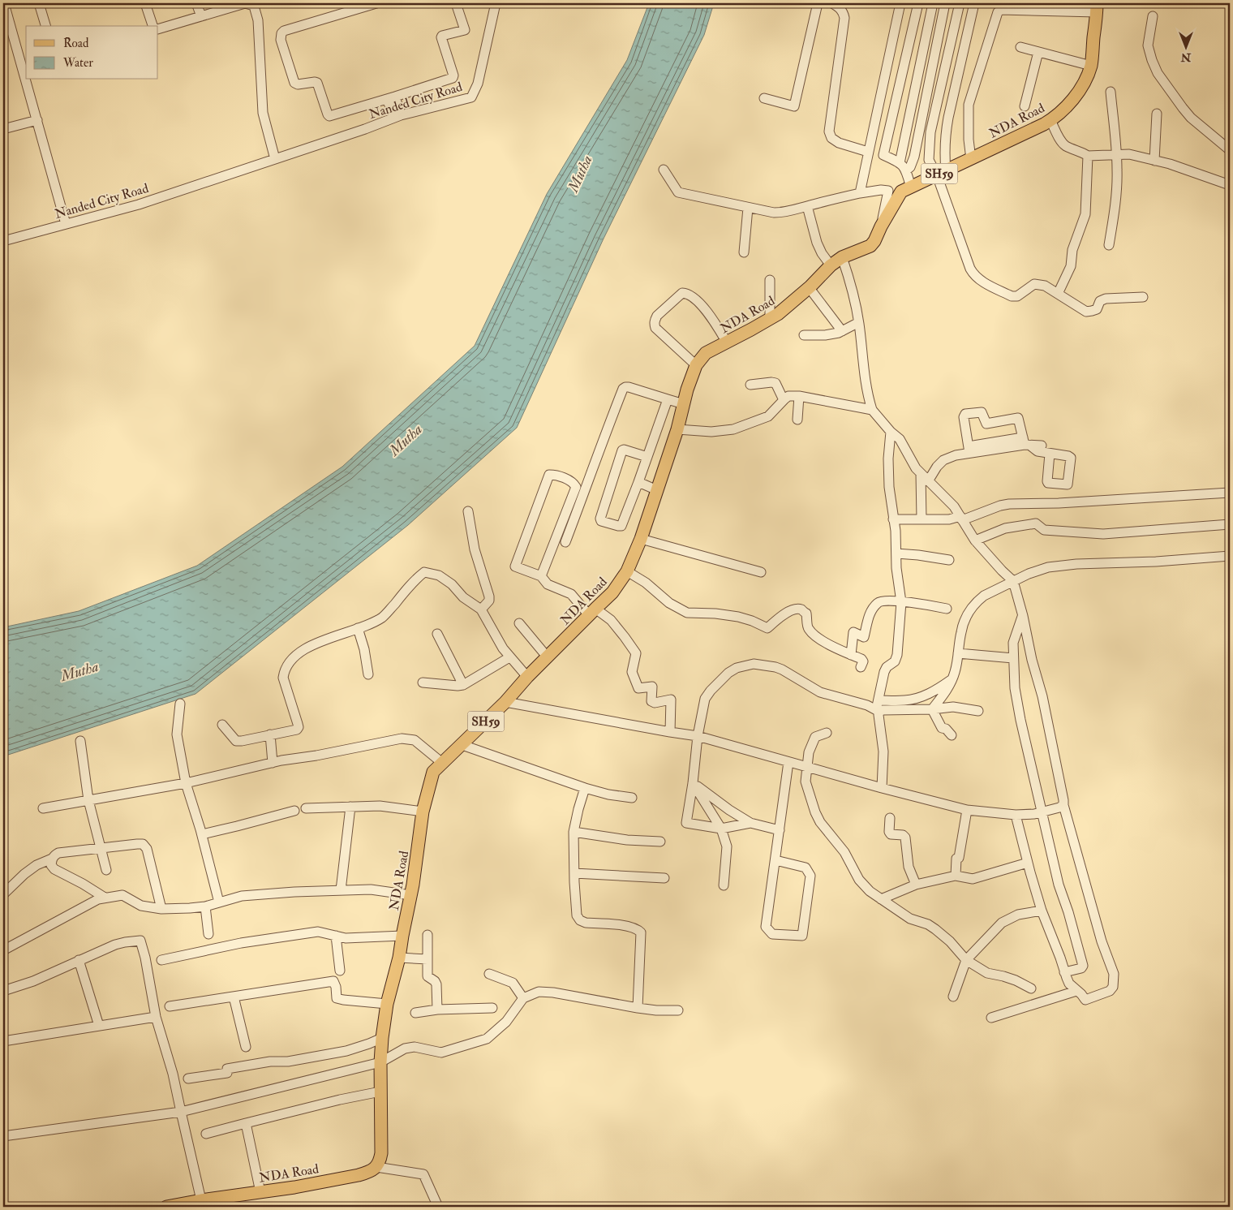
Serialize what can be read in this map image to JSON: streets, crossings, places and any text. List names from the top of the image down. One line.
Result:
{"streets":{"main road":["NDA Road","SH59"],"street":["Nanded City Road"]},"water":["Mutha"],"legend":["Road","Water"],"north":"bottom"}
